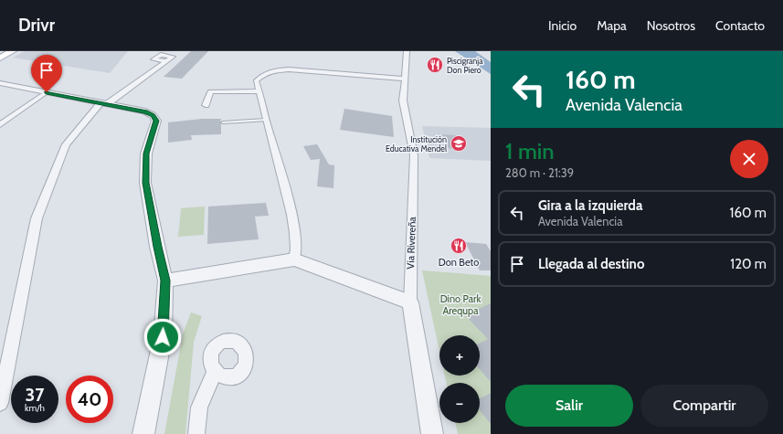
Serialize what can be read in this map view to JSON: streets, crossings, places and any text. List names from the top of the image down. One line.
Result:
{"streets":{"street":["Via Rivereña"]},"parks":["Dino Park Arequpa"],"places":{"restaurant":["Piscigranja Don Piero","Don Beto"],"school or university":["Institución Educativa Mendel"]},"page":{"header":"Drivr","nav":["Inicio","Mapa","Nosotros","Contacto"],"turn":["160 m","Avenida Valencia"],"heading":["1 min","280 m · 21:39"],"list":[{"name":"Gira a la izquierda","note":"Avenida Valencia","value":"160 m"},{"name":"Llegada al destino","value":"120 m"}],"map_buttons":["+","−"],"speed":"37 km/h","limit":"40","buttons":["Salir","Compartir"]}}
